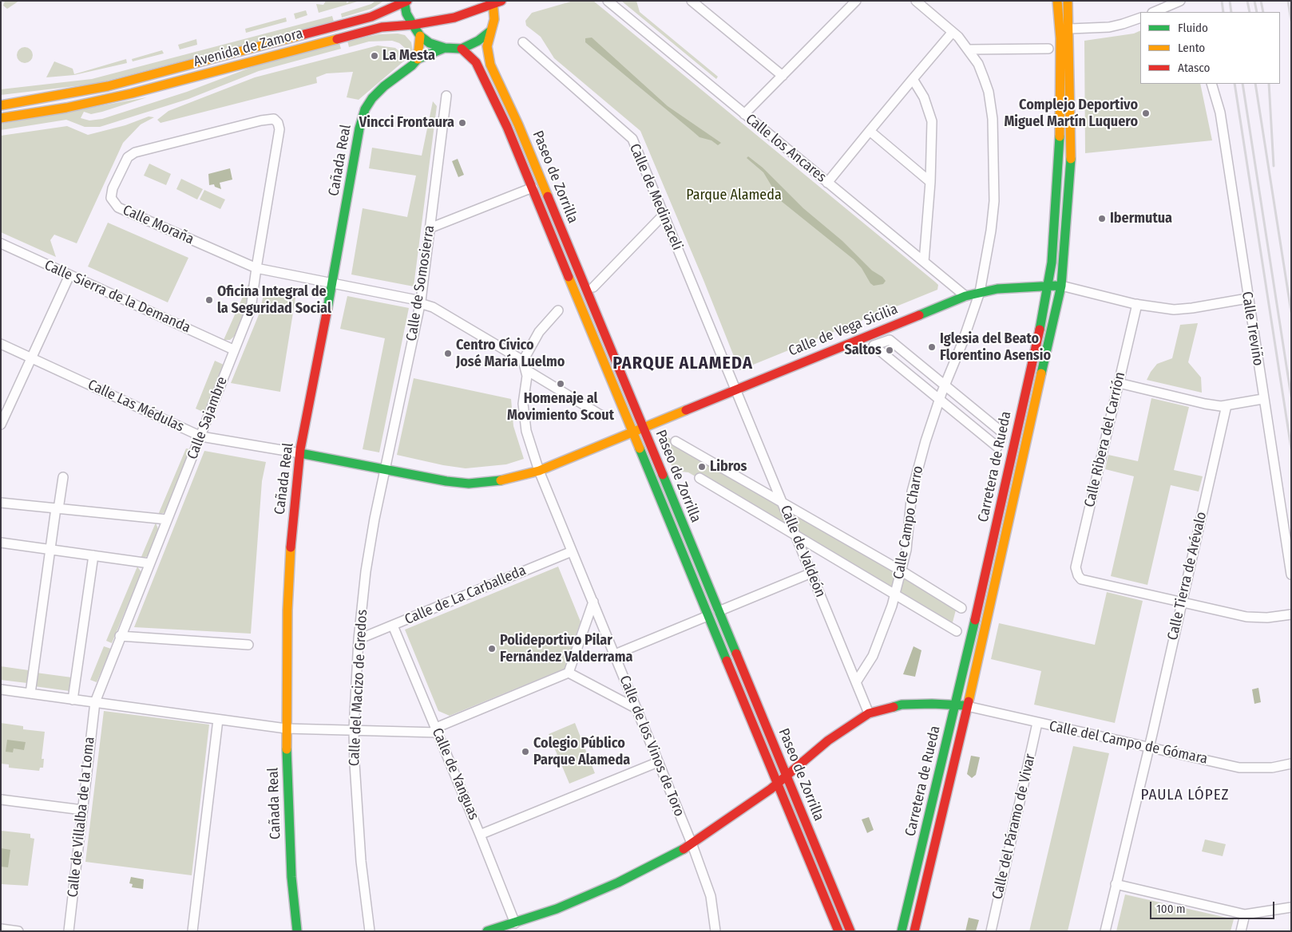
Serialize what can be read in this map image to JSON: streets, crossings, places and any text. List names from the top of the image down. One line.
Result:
{"streets":{"main road":["Avenida de Zamora","Cañada Real","Paseo de Zorrilla","Calle de Vega Sicilia","Carretera de Rueda"],"street":["Calle los Ancares","Calle de Medinaceli","Calle Moraña","Calle de Somosierra","Calle Sierra de la Demanda","Calle Treviño","Calle Las Médulas","Calle Sajambre","Calle Ribera del Carrión","Calle Campo Charro","Calle de Valdeón","Calle Tierra de Arévalo","Calle de La Carballeda","Calle del Macizo de Gredos","Calle del Campo de Gómara","Calle de los Vinos de Toro","Calle de Yanguas","Calle de Villalba de la Loma","Calle del Páramo de Vivar"]},"crossings":[["Avenida de Zamora","Paseo de Zorrilla"],["Calle los Ancares","Calle de Vega Sicilia"],["Cañada Real","Calle Moraña"],["Cañada Real","Calle de Vega Sicilia"],["Cañada Real","Calle Las Médulas"],["Paseo de Zorrilla","Calle de Vega Sicilia"],["Calle de Medinaceli","Calle de Vega Sicilia"],["Calle de Medinaceli","Calle de Valdeón"],["Calle Moraña","Calle de Somosierra"],["Calle Moraña","Calle Sajambre"],["Calle Moraña","Calle de los Vinos de Toro"],["Calle de Somosierra","Calle de Vega Sicilia"],["Calle de Somosierra","Calle del Macizo de Gredos"],["Calle Sierra de la Demanda","Calle Sajambre"],["Calle de Vega Sicilia","Calle Las Médulas"],["Calle de Vega Sicilia","Carretera de Rueda"],["Calle de Vega Sicilia","Calle Campo Charro"],["Calle de Vega Sicilia","Calle de Valdeón"],["Calle de Vega Sicilia","Calle del Macizo de Gredos"],["Calle de Vega Sicilia","Calle de los Vinos de Toro"],["Calle Las Médulas","Calle Sajambre"],["Calle Sajambre","Calle de Villalba de la Loma"],["Calle Ribera del Carrión","Calle Tierra de Arévalo"],["Carretera de Rueda","Calle del Campo de Gómara"],["Calle Campo Charro","Calle de Valdeón"],["Calle Tierra de Arévalo","Calle del Campo de Gómara"],["Calle de La Carballeda","Calle del Macizo de Gredos"],["Calle de La Carballeda","Calle de los Vinos de Toro"],["Calle de La Carballeda","Calle de Yanguas"],["Calle del Campo de Gómara","Calle del Páramo de Vivar"]],"districts":["PARQUE ALAMEDA","PAULA LÓPEZ"],"parks":["Parque Alameda"],"places":["La Mesta","Complejo Deportivo Miguel Martín Luquero","Vincci Frontaura","Ibermutua","Oficina Integral de la Seguridad Social","Iglesia del Beato Florentino Asensio","Saltos","Centro Cívico José María Luelmo","Homenaje al Movimiento Scout","Libros","Polideportivo Pilar Fernández Valderrama","Colegio Público Parque Alameda"],"legend":["Fluido","Lento","Atasco"],"scale_bar":"100 m"}
